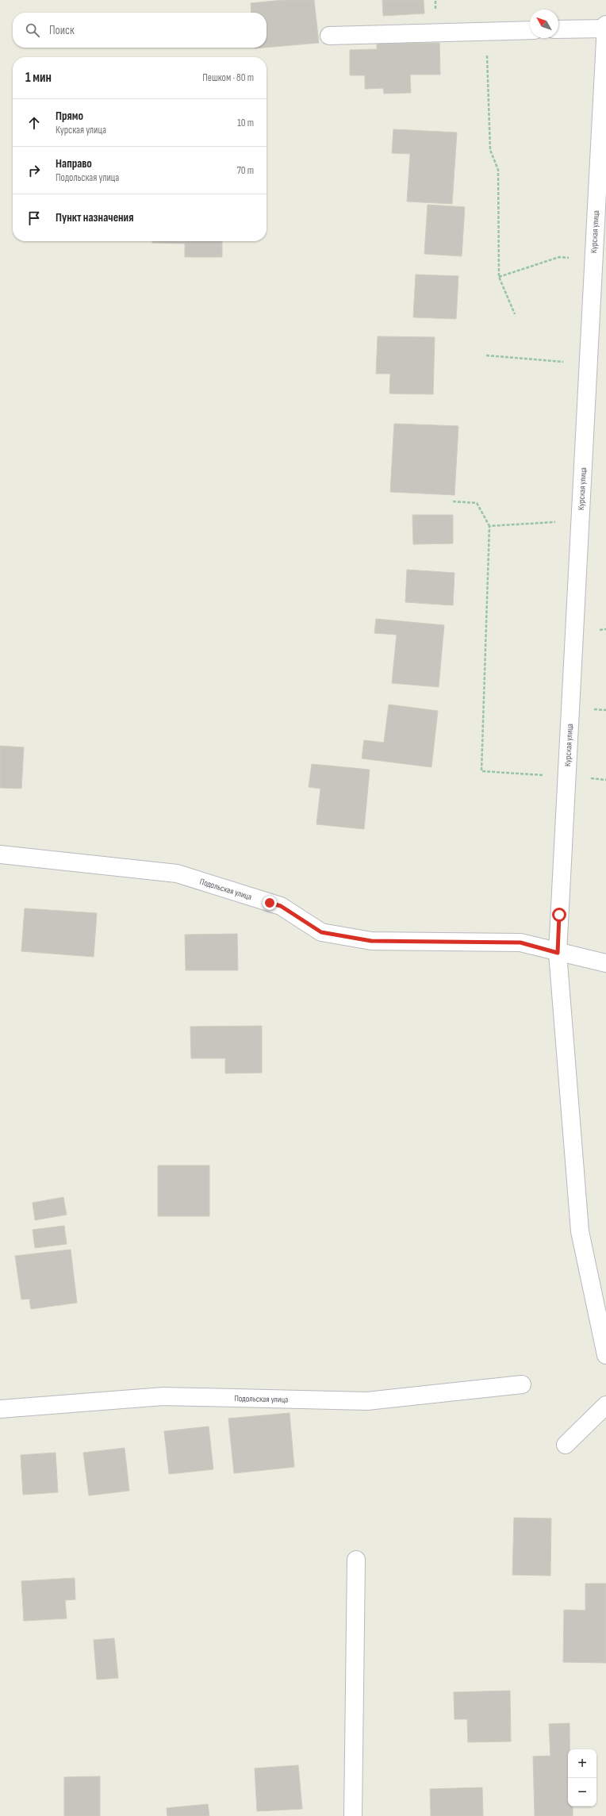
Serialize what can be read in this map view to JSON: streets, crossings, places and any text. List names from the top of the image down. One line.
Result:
{"streets":{"street":["Курская улица","Подольская улица"]},"crossings":[["Курская улица","Подольская улица"]],"north":"top left","page":{"search":"Поиск","heading":["1 мин","Пешком · 80 m"],"list":[["Прямо","Курская улица","10 m"],["Направо","Подольская улица","70 m"],"Пункт назначения"],"map_buttons":["+","−"]}}
